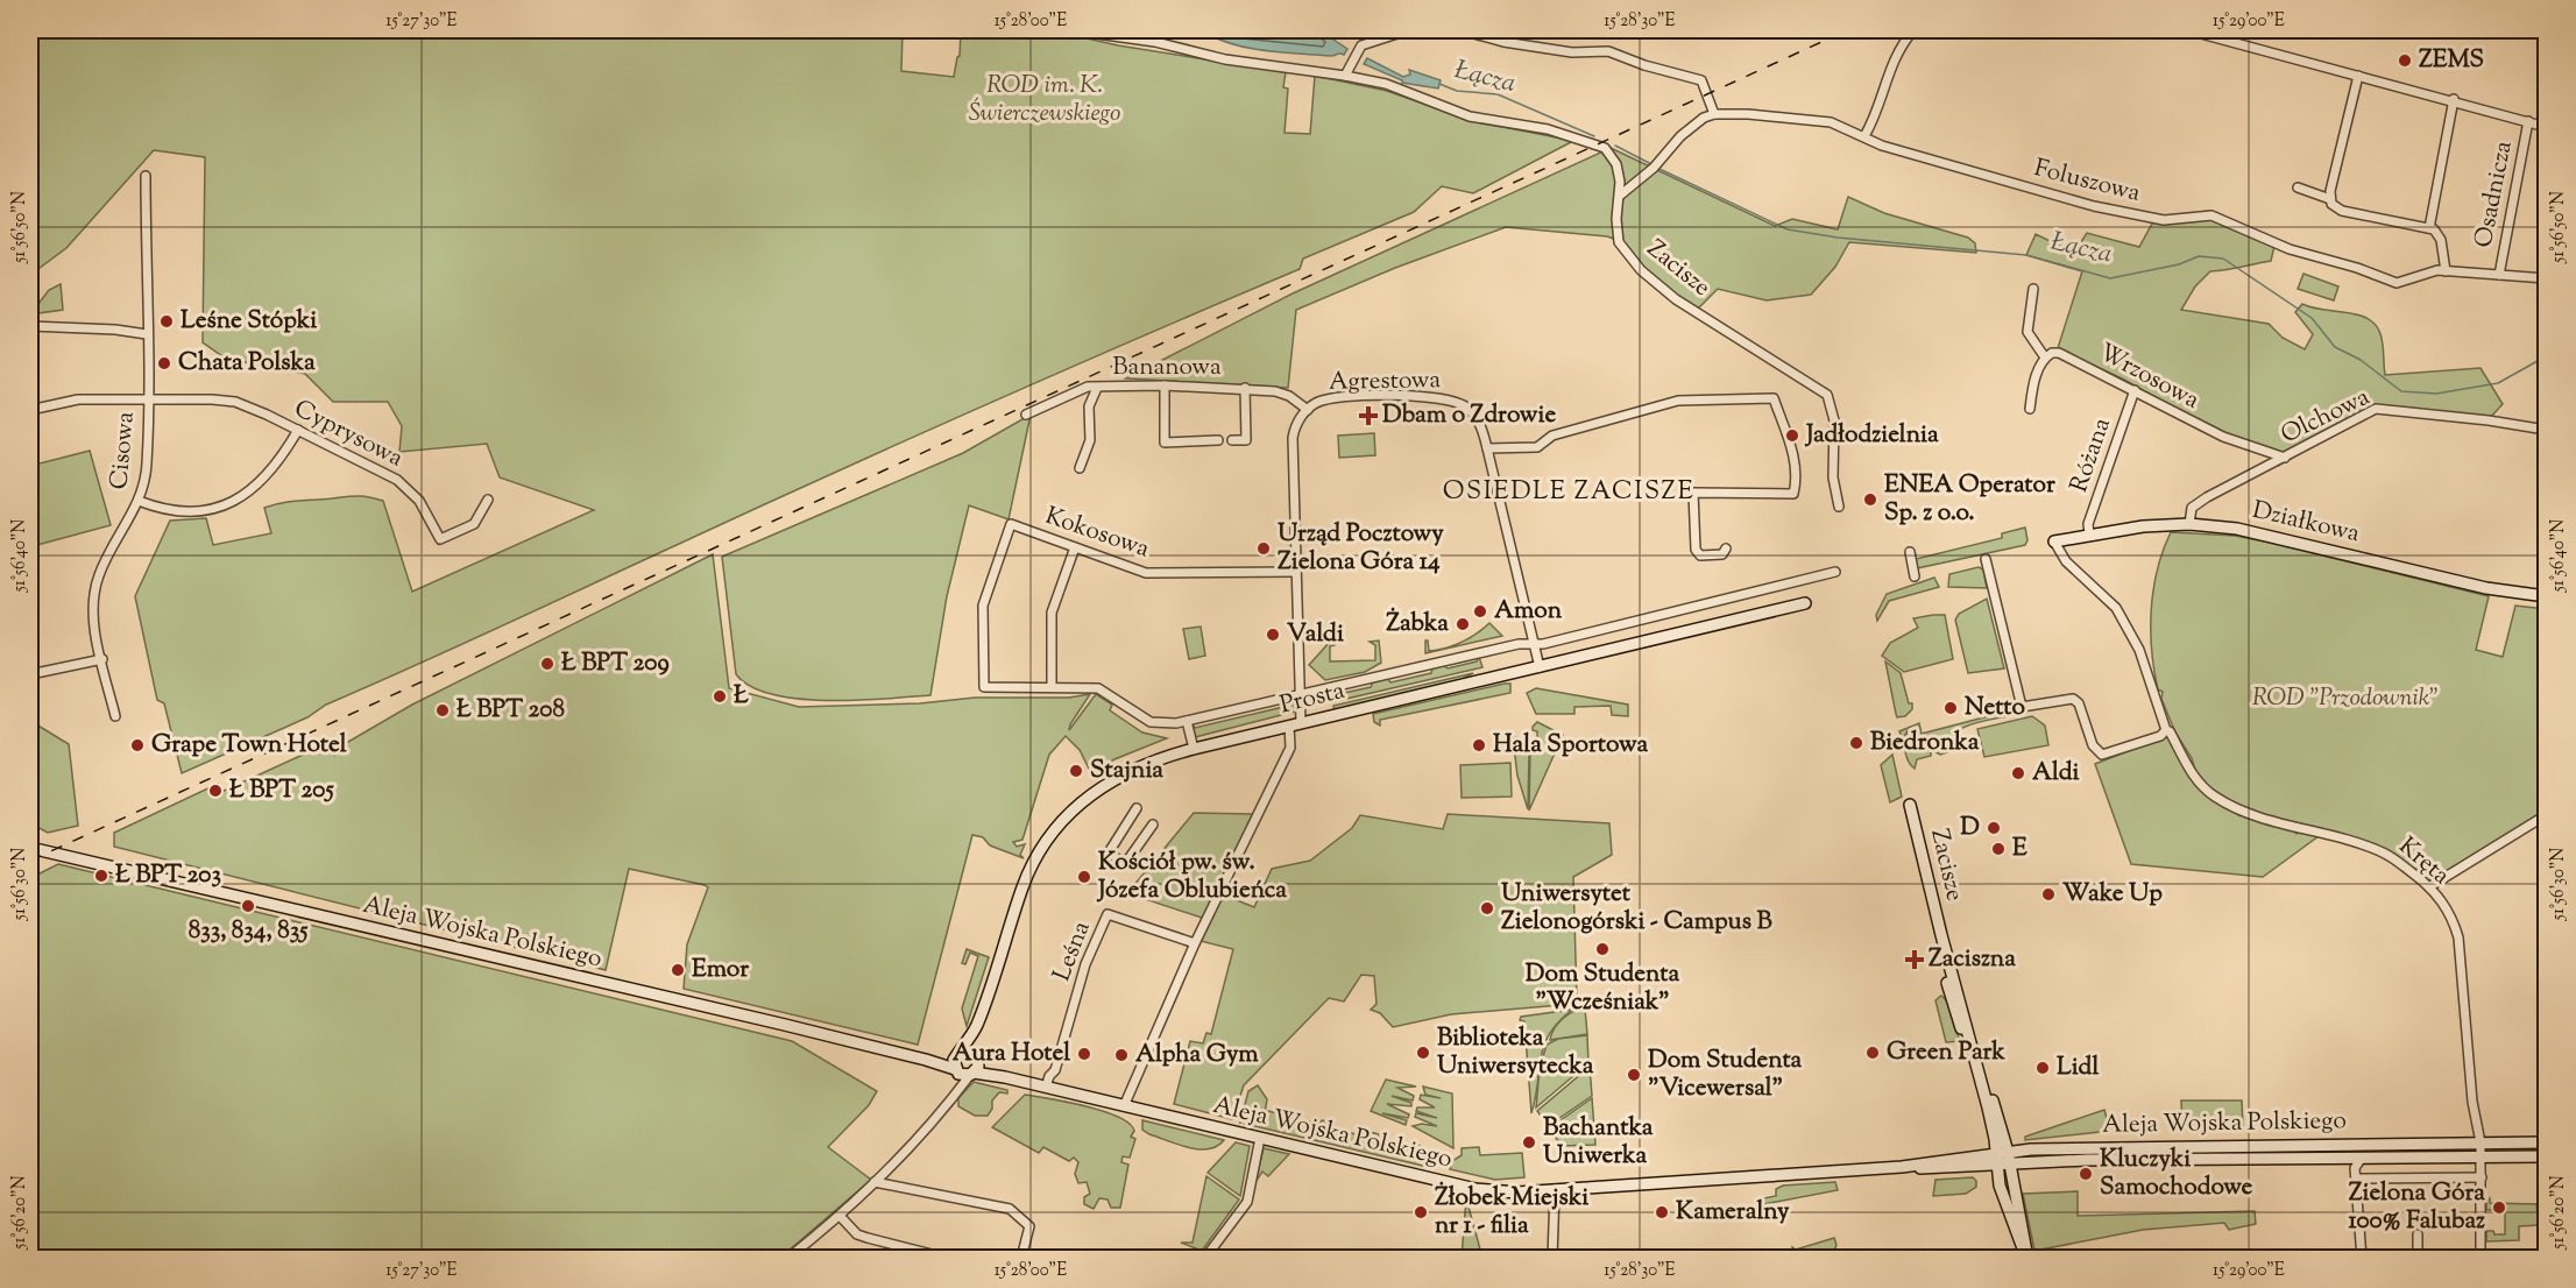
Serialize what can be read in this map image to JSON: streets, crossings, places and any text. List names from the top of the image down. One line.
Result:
{"streets":{"main road":["Zacisze","Działkowa","Prosta","Aleja Wojska Polskiego"],"street":["Foluszowa","Osadnicza","Bananowa","Wrzosowa","Agrestowa","Olchowa","Cyprysowa","Cisowa","Różana","Kokosowa","Kręta","Leśna"]},"crossings":[["Foluszowa","Osadnicza"],["Zacisze","Aleja Wojska Polskiego"],["Bananowa","Agrestowa"],["Wrzosowa","Olchowa"],["Wrzosowa","Różana"],["Agrestowa","Kokosowa"],["Agrestowa","Prosta"],["Olchowa","Działkowa"],["Cyprysowa","Cisowa"],["Różana","Działkowa"],["Działkowa","Kręta"],["Kokosowa","Prosta"],["Prosta","Aleja Wojska Polskiego"],["Kręta","Aleja Wojska Polskiego"],["Aleja Wojska Polskiego","Leśna"]],"districts":["OSIEDLE ZACISZE"],"water":["Łącza"],"parks":["ROD im. K. Świerczewskiego","ROD \"Przodownik\""],"places":{"other":["ZEMS","Leśne Stópki","Chata Polska","Jadłodzielnia","ENEA Operator Sp. z o.o.","Urząd Pocztowy Zielona Góra 14","Amon","Żabka","Valdi","Ł BPT 209","Ł","Netto","Ł BPT 208","Biedronka","Grape Town Hotel","Hala Sportowa","Stajnia","Aldi","Ł BPT 205","D","E","Ł BPT 203","Kościół pw. św. Józefa Oblubieńca","Wake Up","833, 834, 835","Uniwersytet Zielonogórski - Campus B","Dom Studenta \"Wcześniak\"","Emor","Biblioteka Uniwersytecka","Green Park","Aura Hotel","Alpha Gym","Lidl","Dom Studenta \"Vicewersal\"","Bachantka Uniwerka","Kluczyki Samochodowe","Zielona Góra 100% Falubaz","Żłobek Miejski nr 1 - filia","Kameralny"],"health":["Dbam o Zdrowie","Zaciszna"]},"coordinates":["15°27'30\"E","15°28'00\"E","15°28'30\"E","15°29'00\"E","51°56'50\"N","51°56'40\"N","51°56'30\"N","51°56'20\"N"]}
